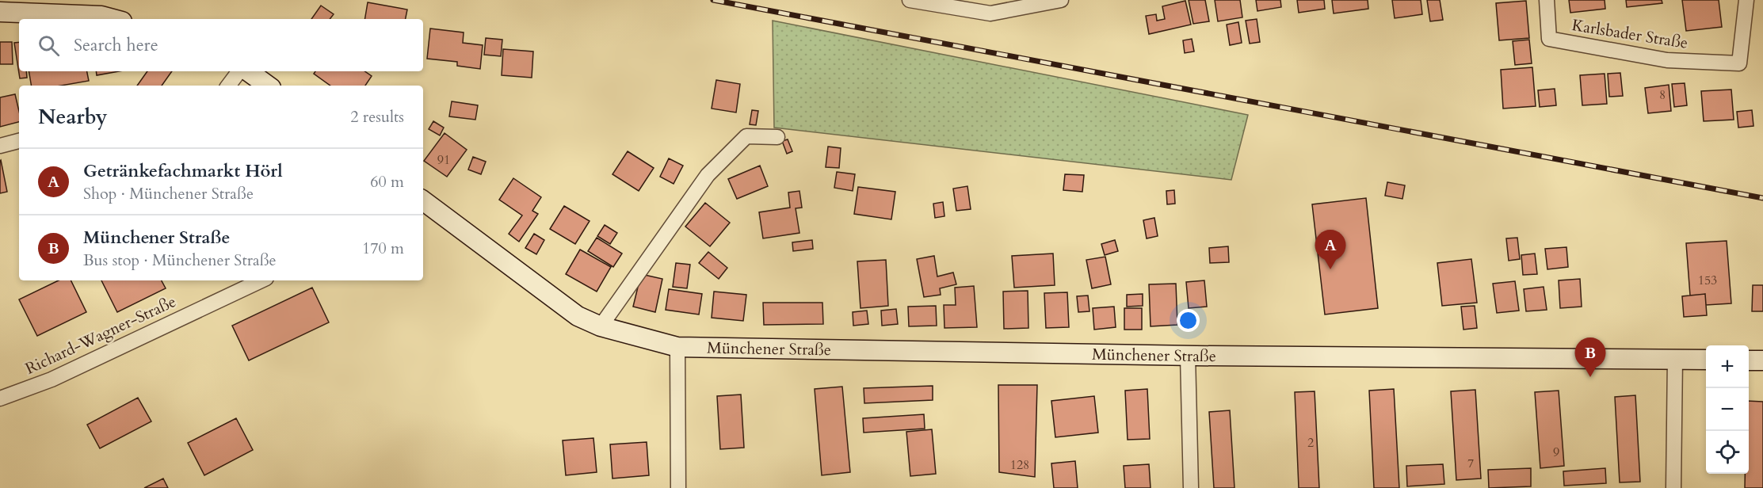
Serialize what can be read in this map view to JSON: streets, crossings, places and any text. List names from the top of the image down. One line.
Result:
{"streets":{"main road":["Münchener Straße"],"street":["Karlsbader Straße","Richard-Wagner-Straße"]},"house_numbers":["8","91","153","2","9","7","128"],"page":{"search":"Search here","heading":["Nearby","2 results"],"list":[{"mark":"A","name":"Getränkefachmarkt Hörl","note":"Shop · Münchener Straße","value":"60 m"},{"mark":"B","name":"Münchener Straße","note":"Bus stop · Münchener Straße","value":"170 m"}],"pins":["A","B"],"map_buttons":["+","−"]}}
